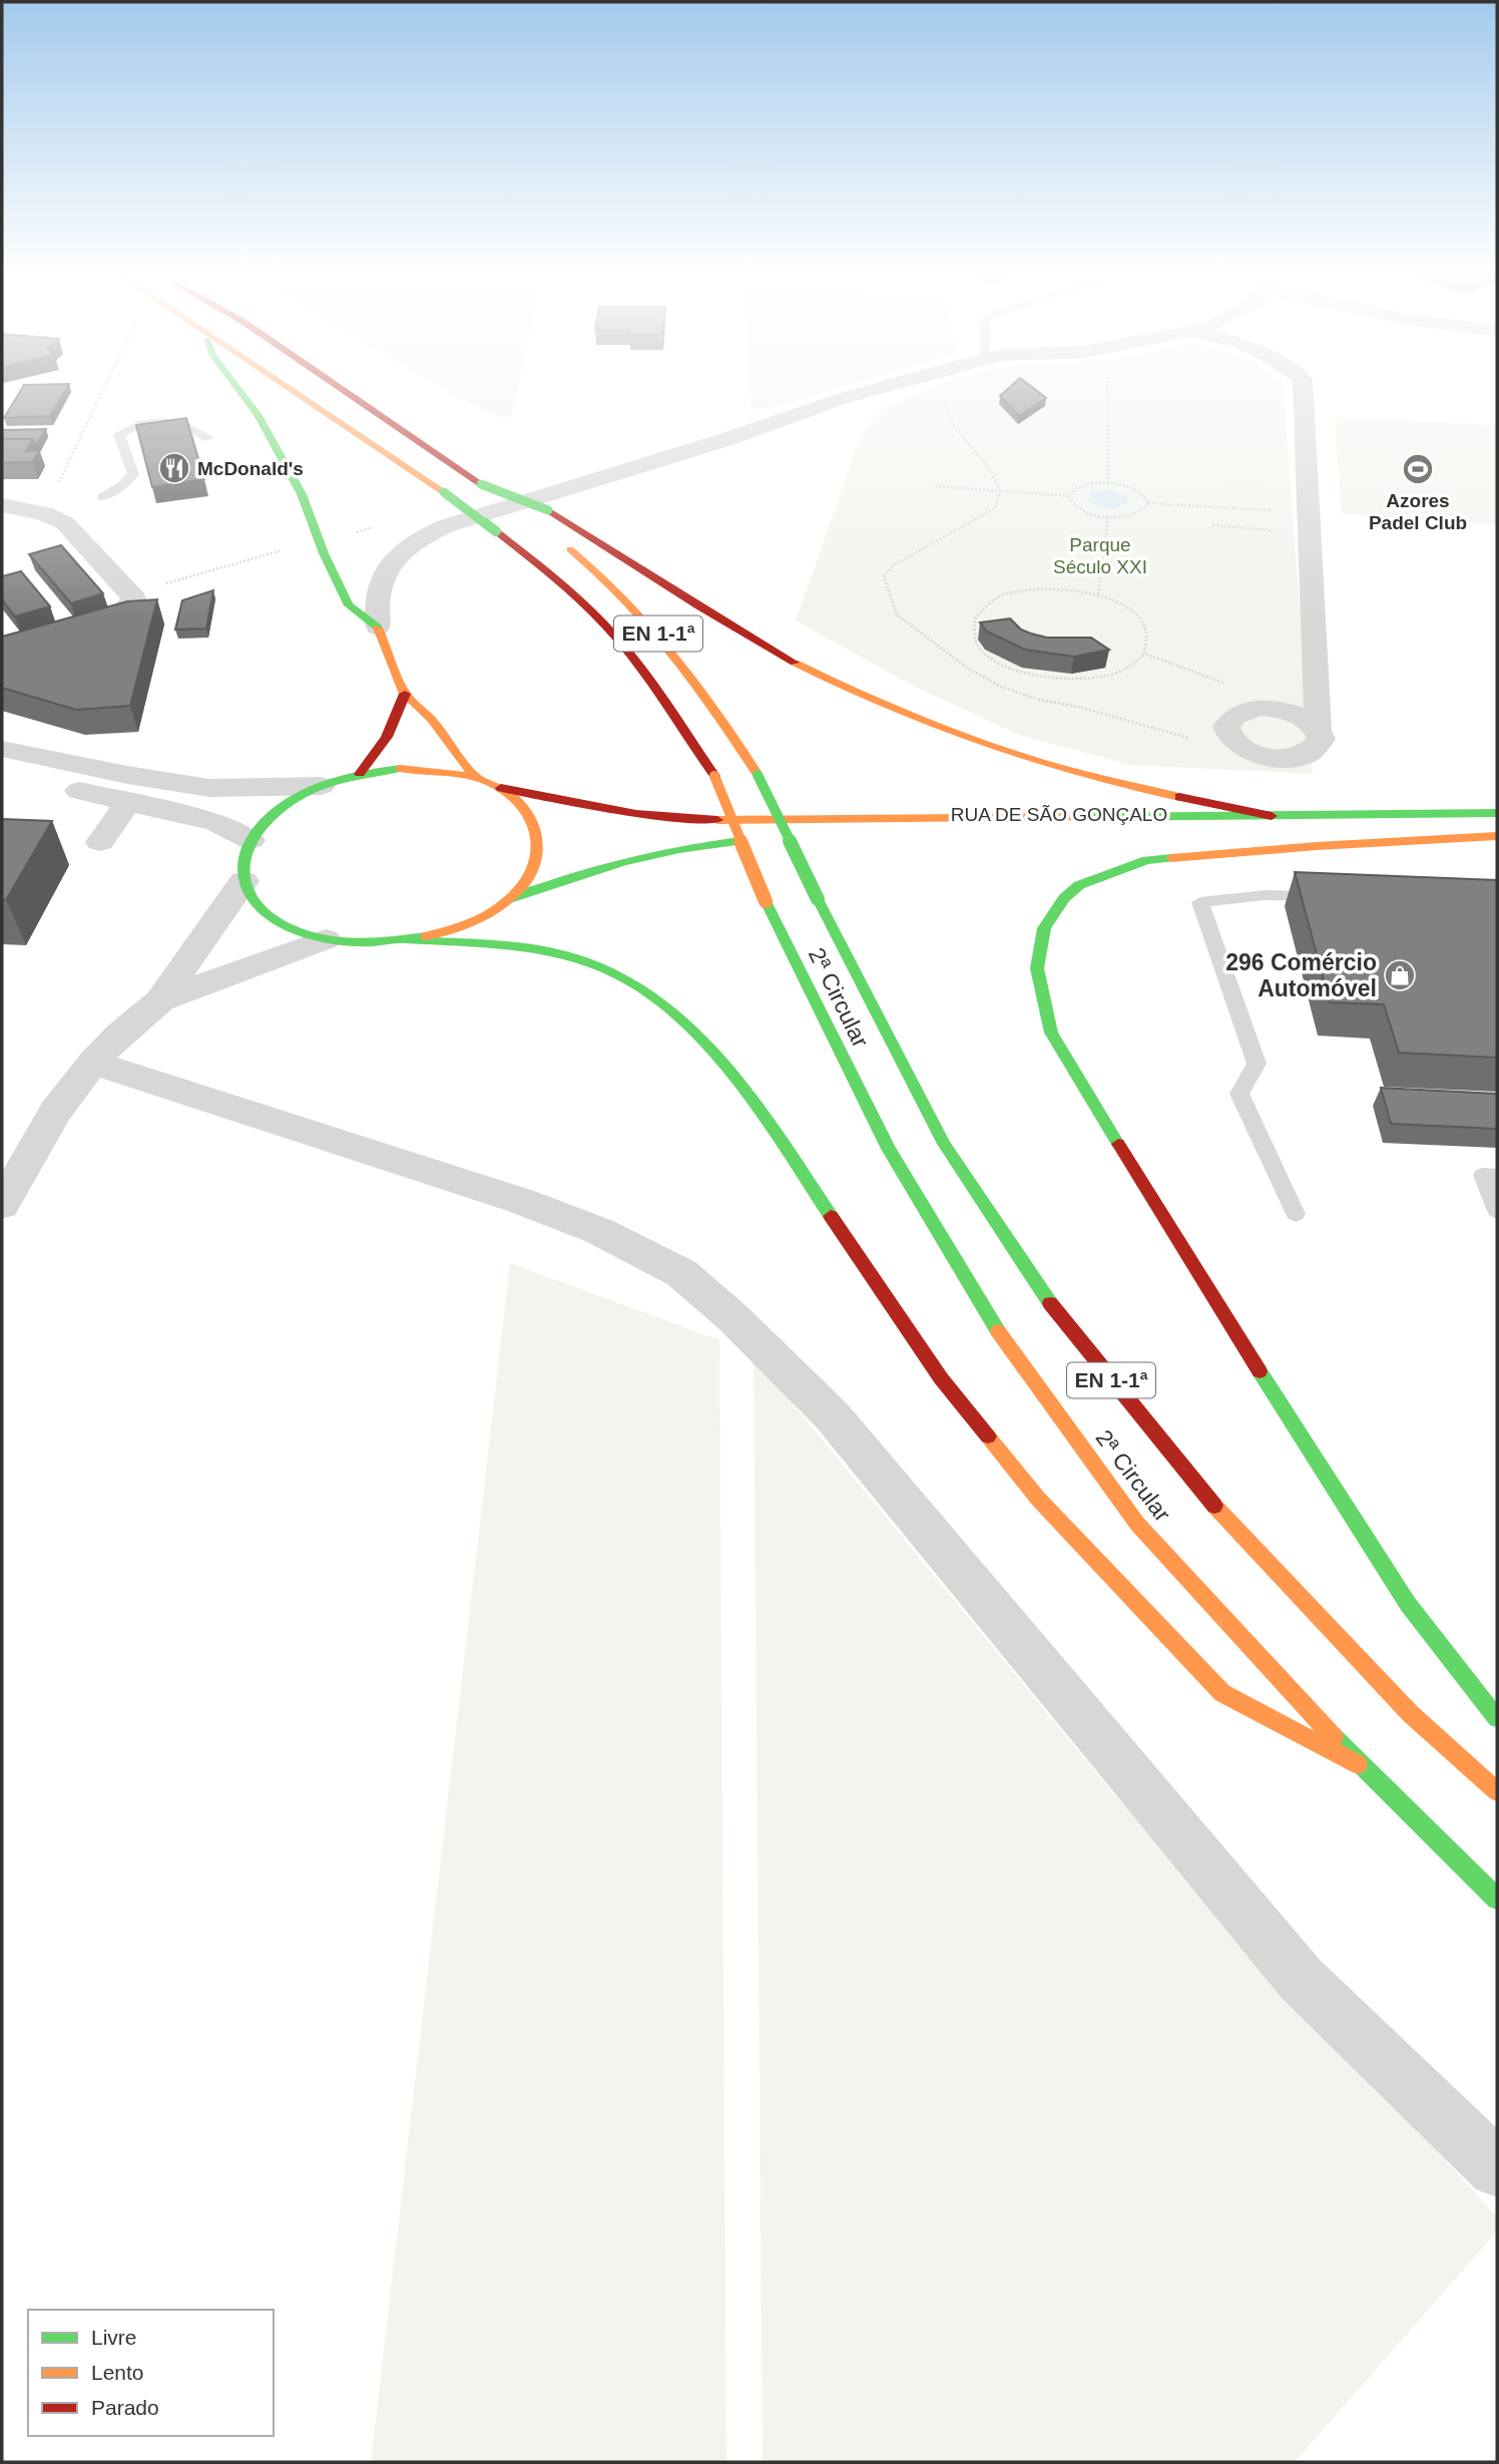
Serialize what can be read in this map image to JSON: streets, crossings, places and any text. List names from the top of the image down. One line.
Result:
{"streets":{"main road":["EN 1-1ª","RUA DE SÃO GONÇALO","2ª Circular"]},"parks":["Parque Século XXI"],"places":{"restaurant":["McDonald's"],"sports":["Azores Padel Club"],"shop":["296 Comércio Automóvel"]},"legend":["Livre","Lento","Parado"]}
